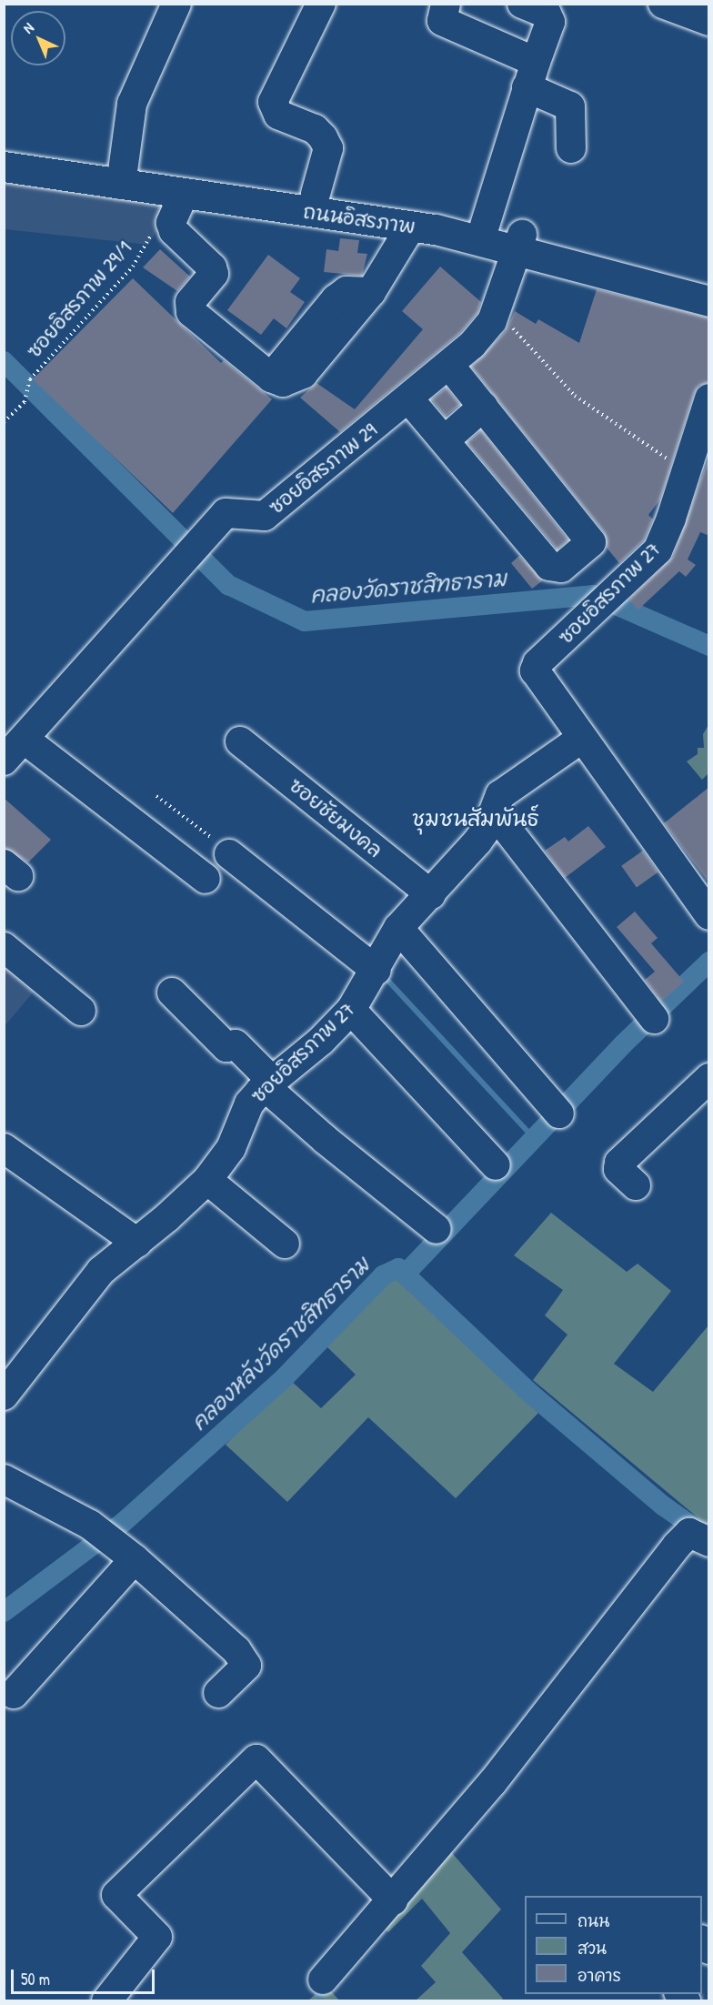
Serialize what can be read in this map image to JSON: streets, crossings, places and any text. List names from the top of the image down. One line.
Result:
{"streets":{"main road":["ถนนอิสรภาพ"],"street":["ซอยอิสรภาพ 29","ซอยอิสรภาพ 27","ซอยชัยมงคล"],"path":["ซอยอิสรภาพ 29/1"]},"crossings":[["ถนนอิสรภาพ","ซอยอิสรภาพ 29"],["ซอยอิสรภาพ 27","ซอยชัยมงคล"]],"districts":["ชุมชนสัมพันธ์"],"water":["คลองวัดราชสิทธาราม","คลองหลังวัดราชสิทธาราม"],"legend":["ถนน","สวน","อาคาร"],"scale_bar":"50 m","north":"top left"}
